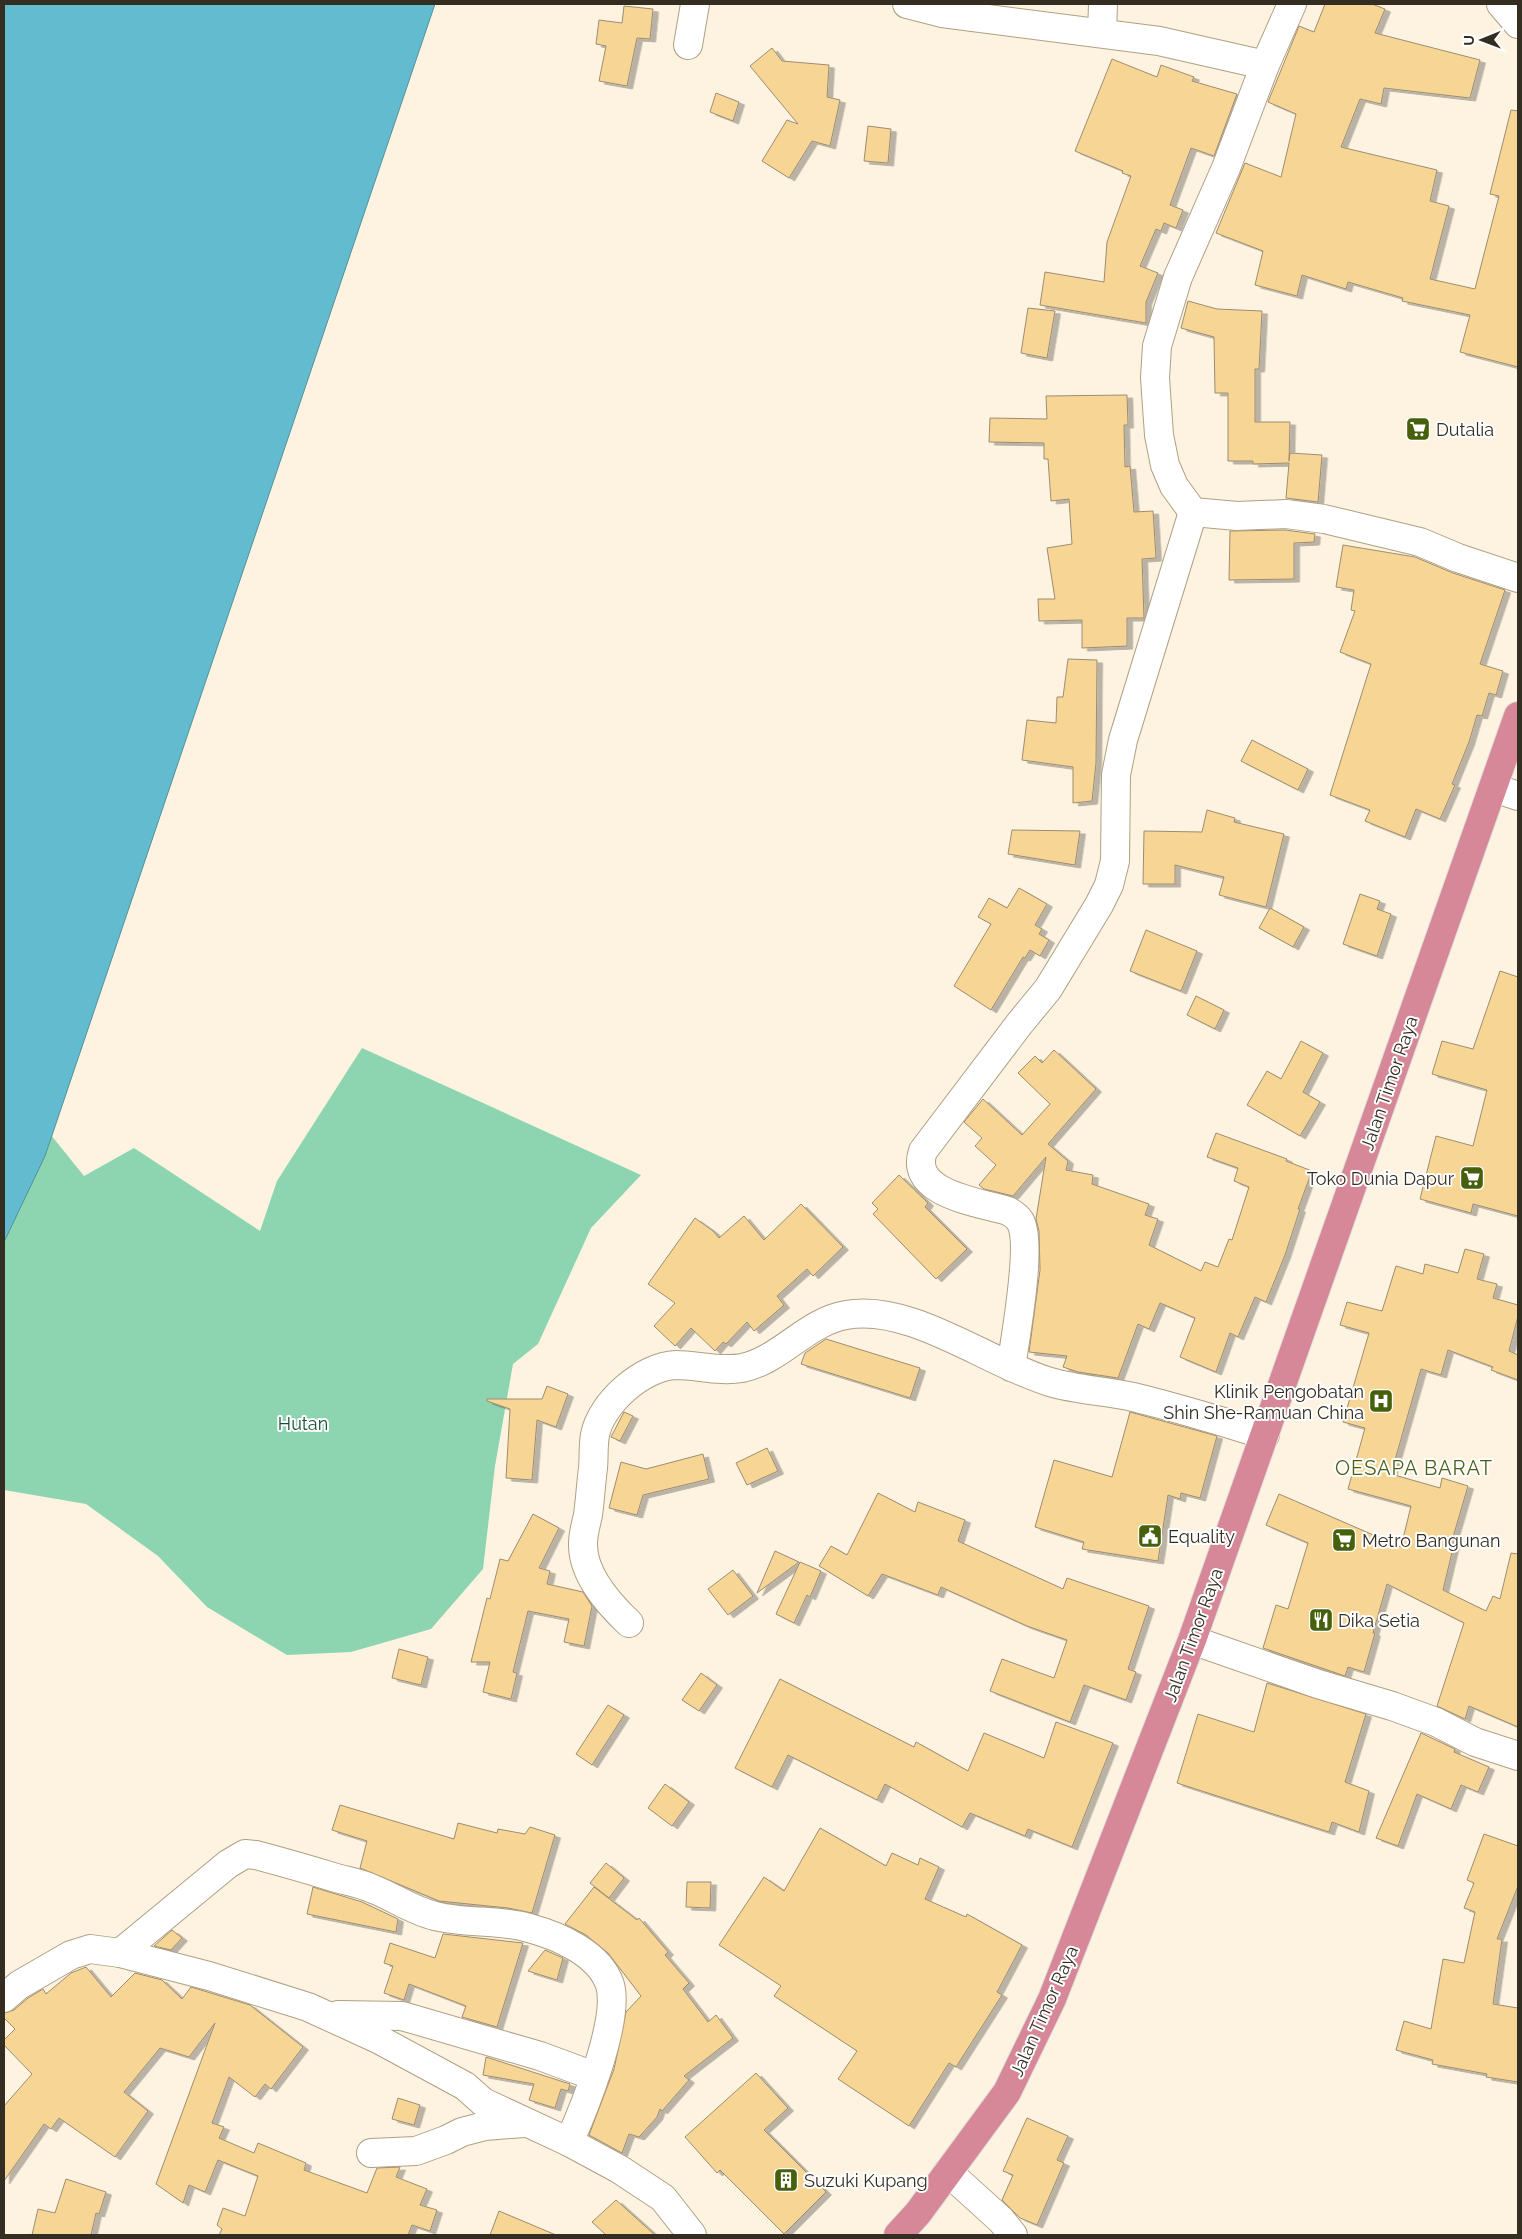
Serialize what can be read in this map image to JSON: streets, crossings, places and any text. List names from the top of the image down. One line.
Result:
{"streets":{"highway":["Jalan Timor Raya"]},"districts":["OESAPA BARAT"],"parks":["Hutan"],"places":{"supermarket":["Dutalia","Toko Dunia Dapur","Metro Bangunan"],"hospital":["Klinik Pengobatan Shin She-Ramuan China"],"public building":["Equality"],"restaurant":["Dika Setia"],"building":["Suzuki Kupang"]},"north":"left"}
